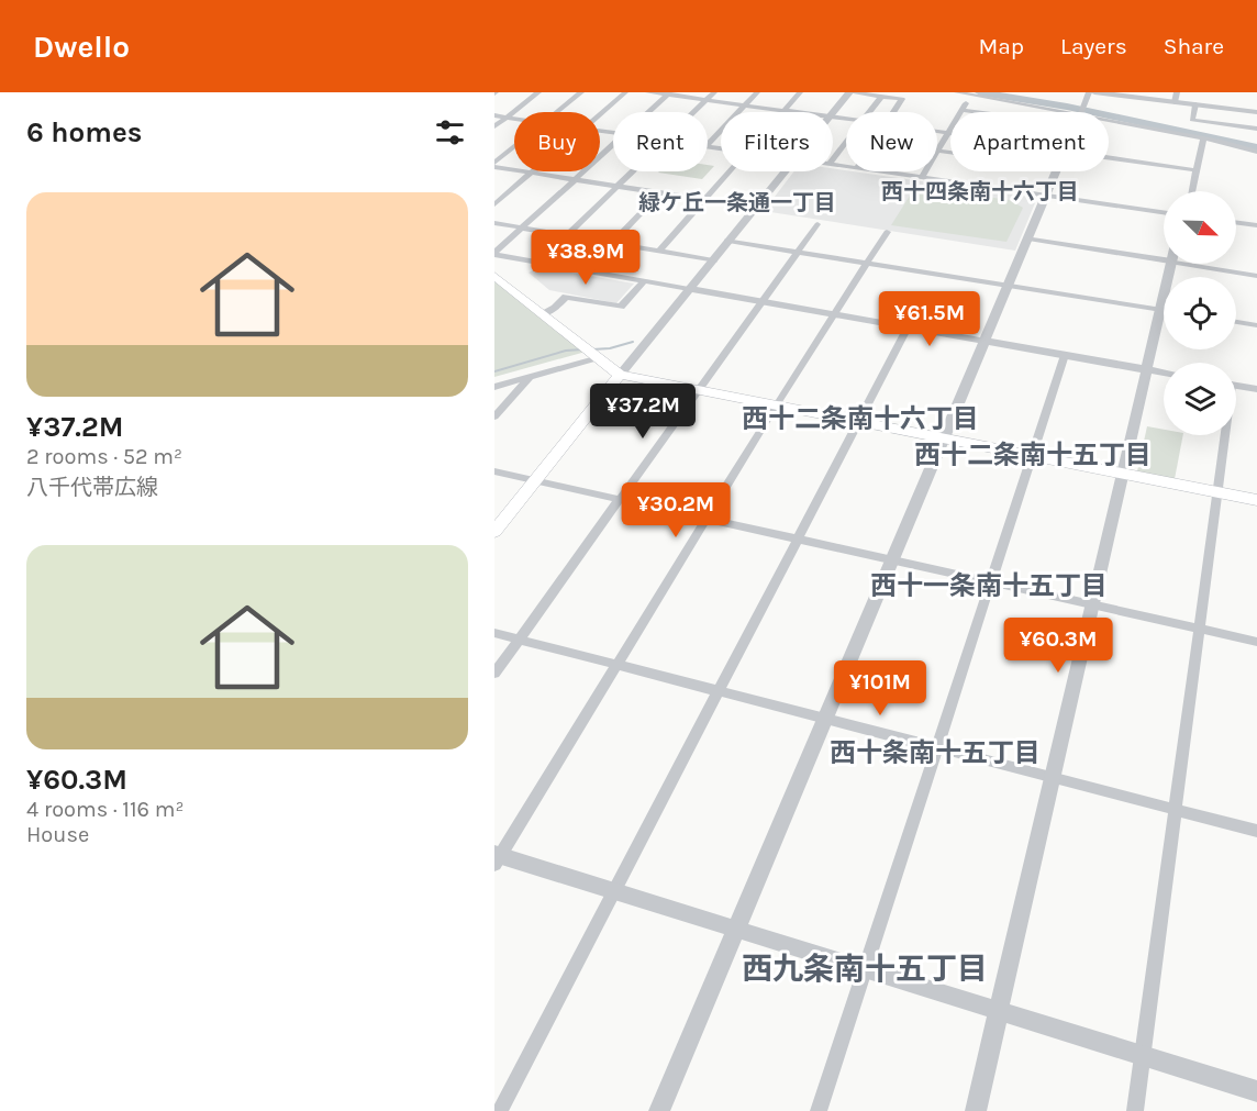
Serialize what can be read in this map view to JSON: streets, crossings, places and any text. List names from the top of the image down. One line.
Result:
{"districts":["西十四条南十六丁目","緑ケ丘一条通一丁目","西十二条南十六丁目","西十二条南十五丁目","西十一条南十五丁目","西十条南十五丁目","西九条南十五丁目"],"north":"bottom right","page":{"header":"Dwello","nav":["Map","Layers","Share"],"heading":"6 homes","chip":["Buy","Rent","Filters","New","Apartment"],"list":[{"name":"¥37.2M","note":"2 rooms · 52 m² · 八千代帯広線"},{"name":"¥60.3M","note":"4 rooms · 116 m² · House"}],"price":["¥38.9M","¥61.5M","¥37.2M","¥30.2M","¥60.3M","¥101M"]}}
